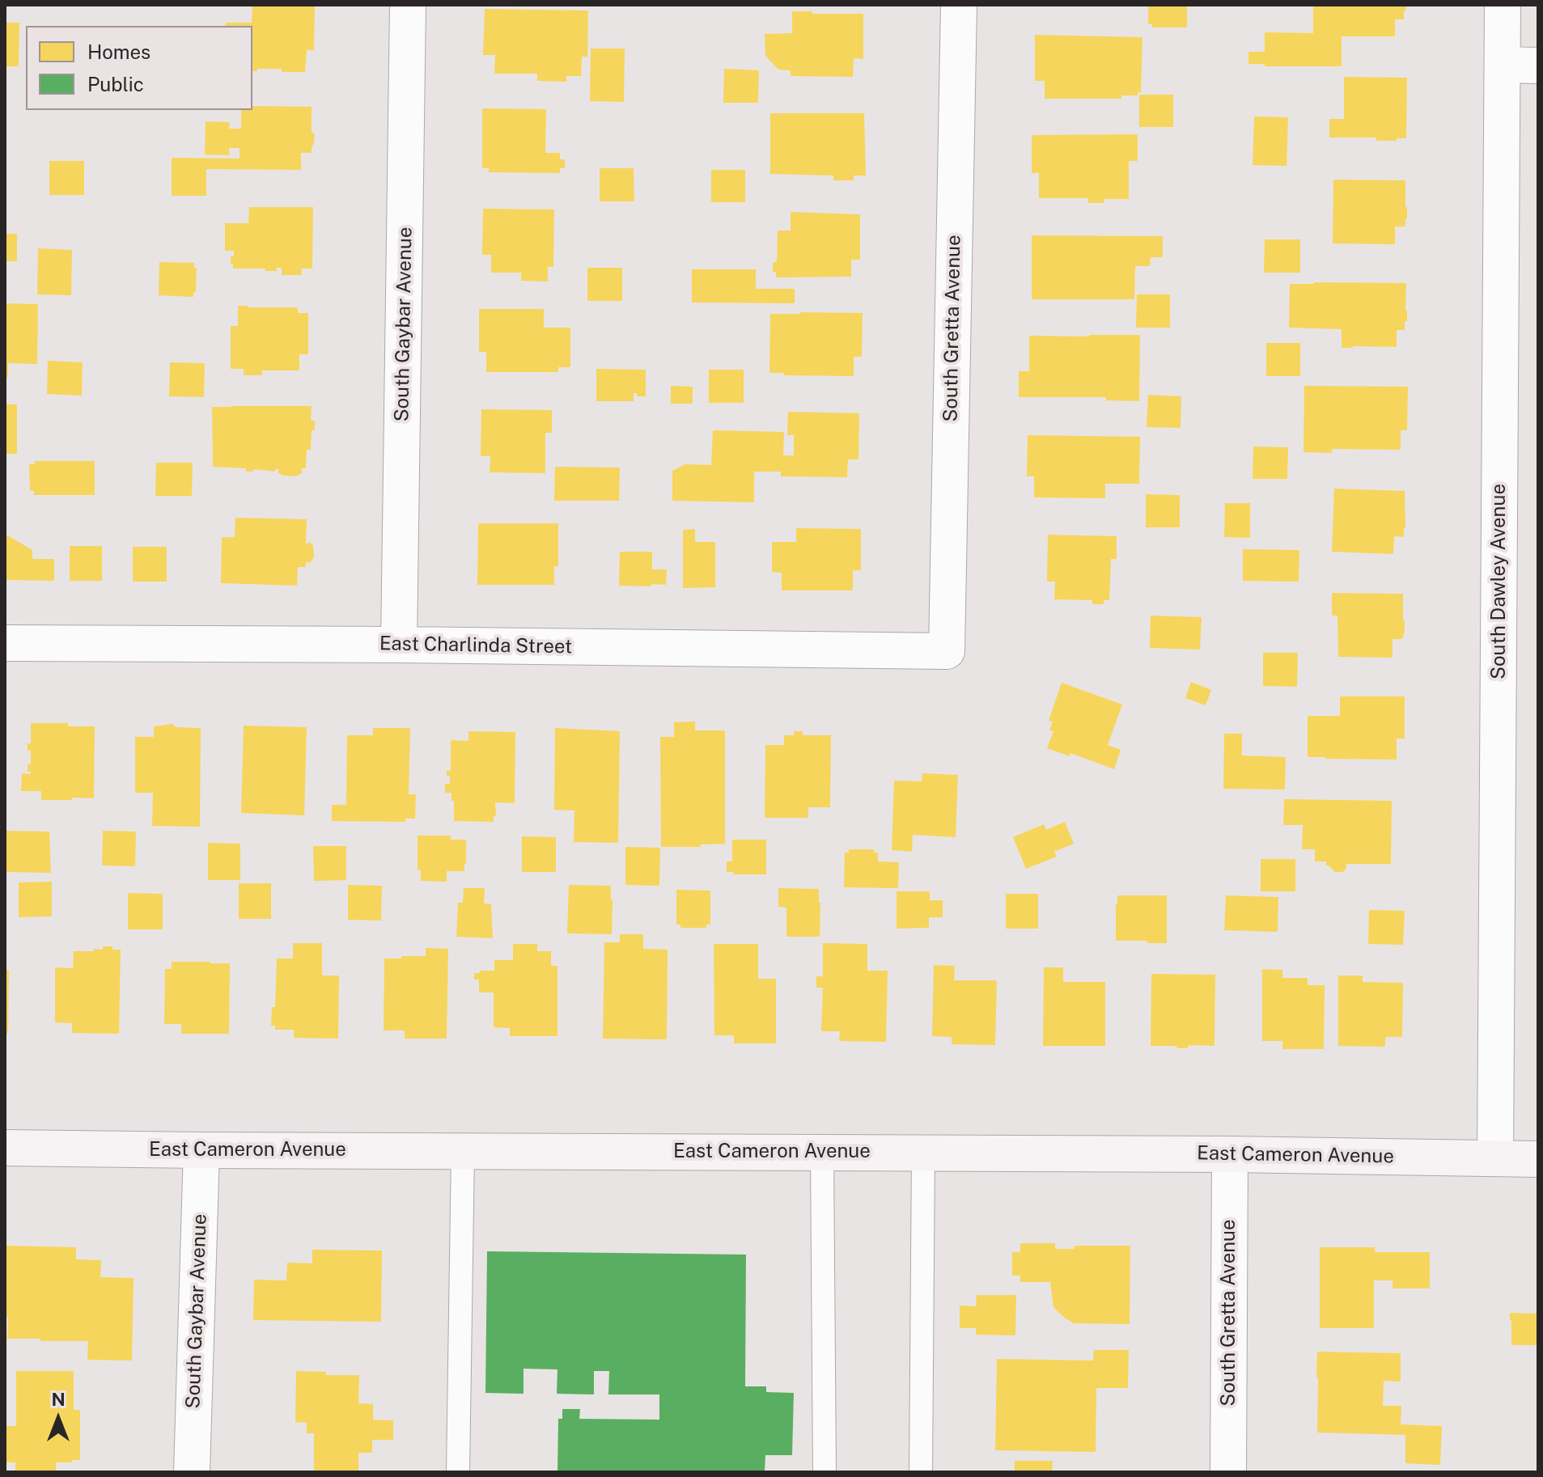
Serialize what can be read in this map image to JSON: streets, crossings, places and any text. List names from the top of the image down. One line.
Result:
{"streets":{"main road":["East Cameron Avenue"],"street":["South Gaybar Avenue","South Gretta Avenue","South Dawley Avenue","East Charlinda Street"]},"crossings":[["South Gaybar Avenue","East Charlinda Street"],["South Gaybar Avenue","East Cameron Avenue"],["South Gretta Avenue","East Charlinda Street"],["South Gretta Avenue","East Cameron Avenue"],["South Dawley Avenue","East Cameron Avenue"]],"legend":["Homes","Public"],"north":"top"}
